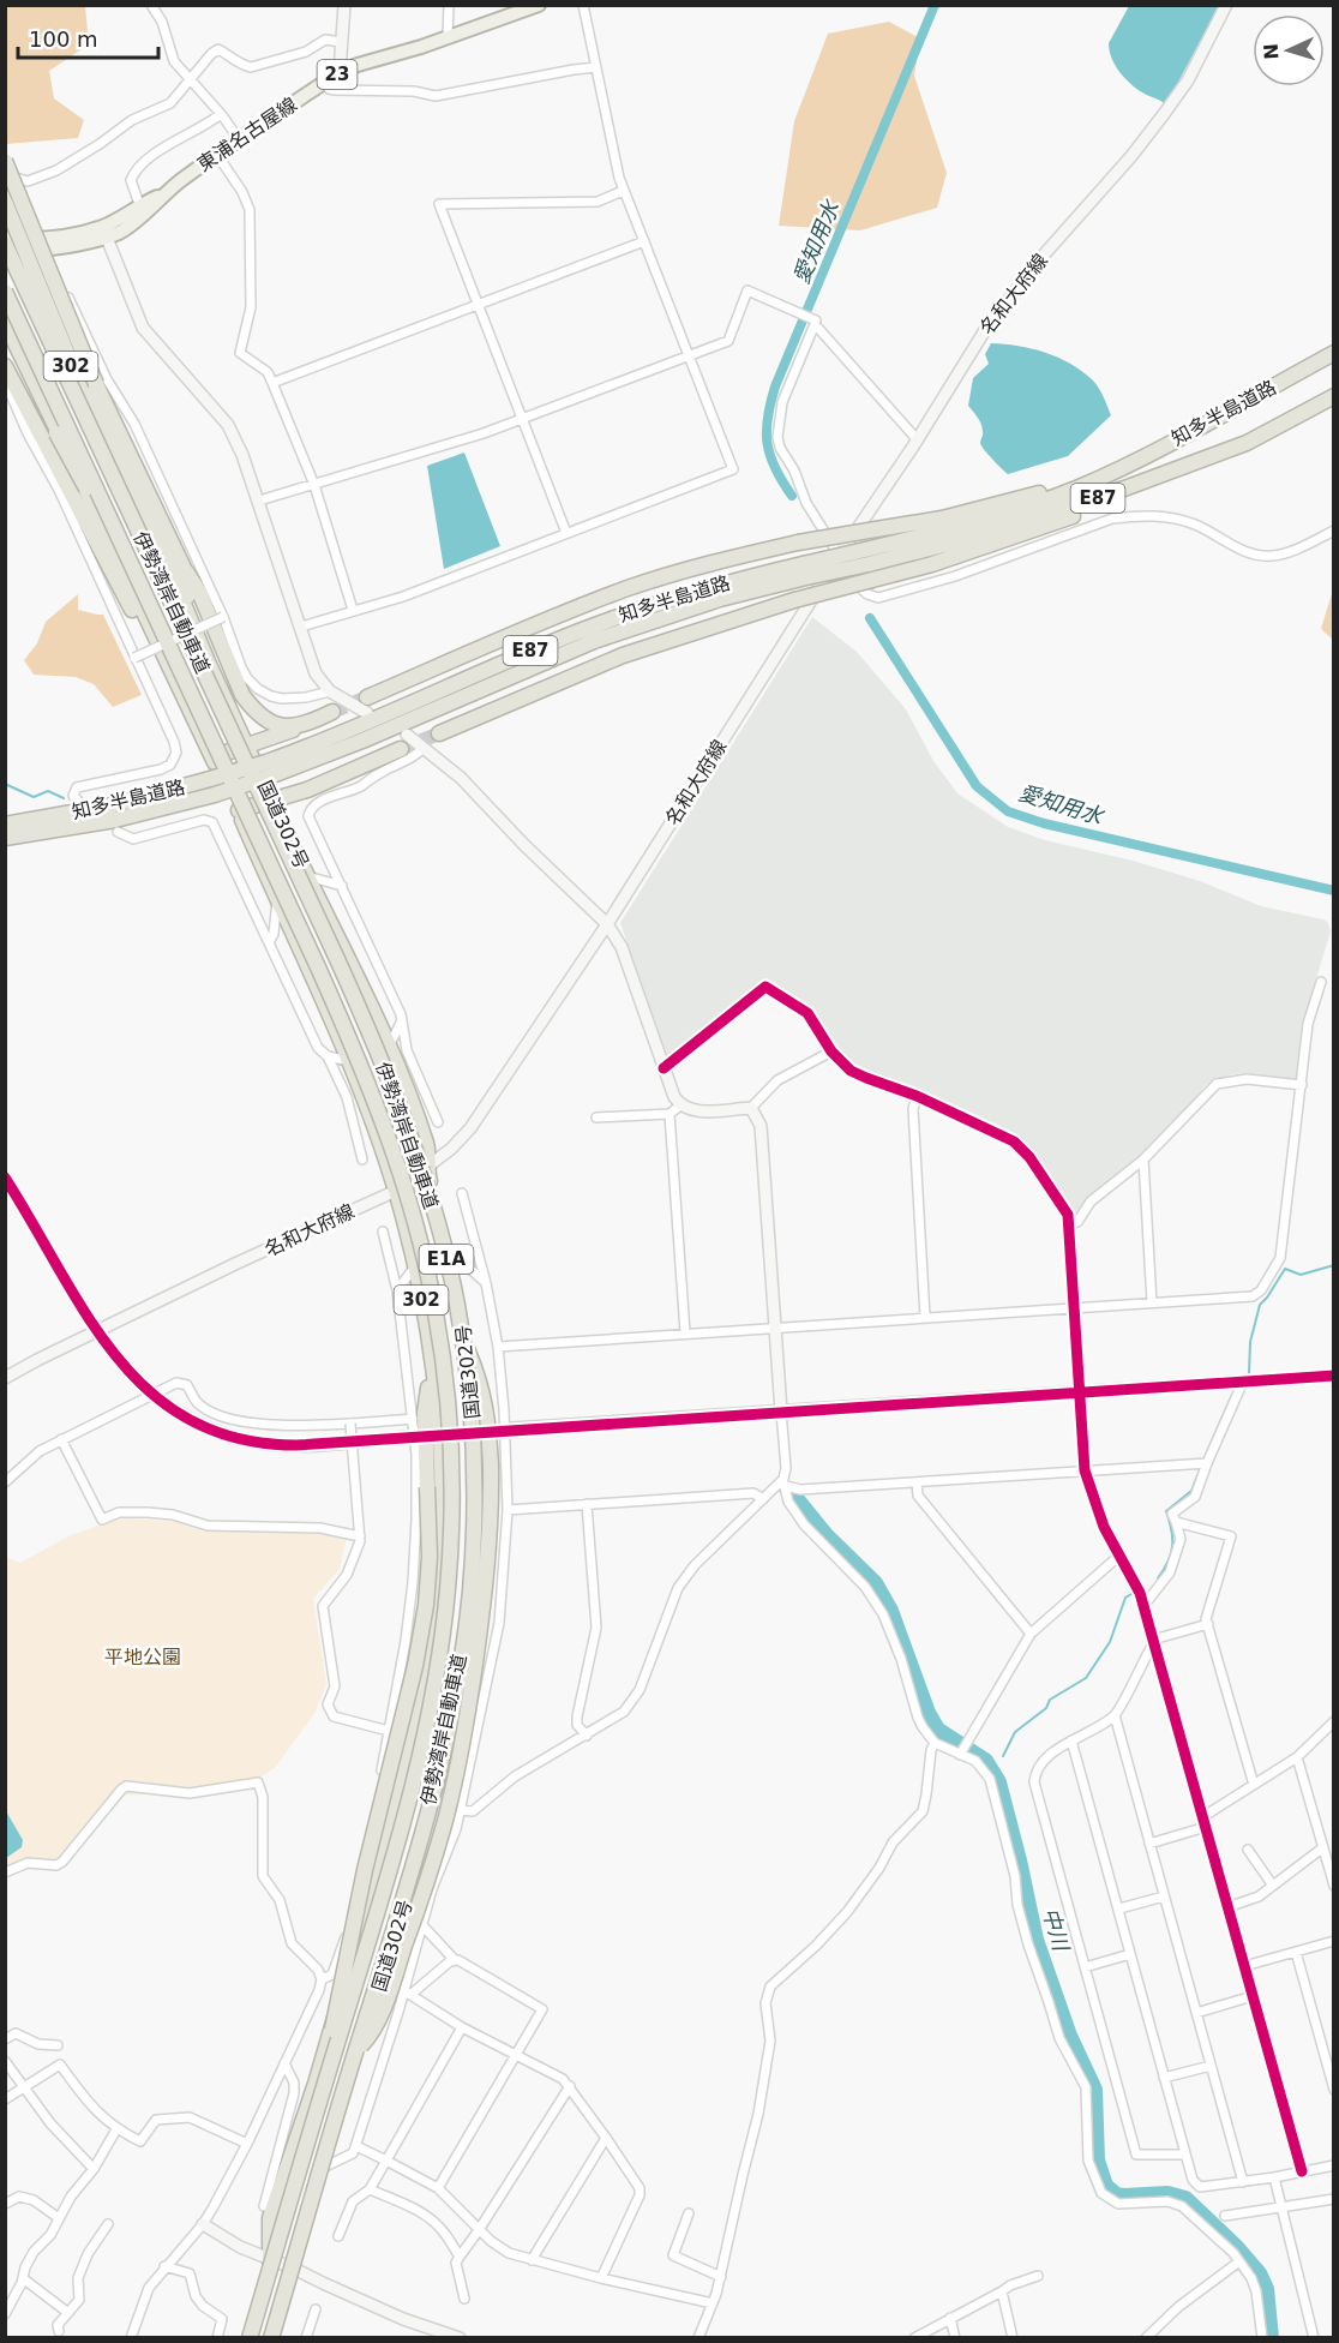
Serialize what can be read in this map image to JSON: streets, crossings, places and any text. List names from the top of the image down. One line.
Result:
{"streets":{"highway":["302","知多半島道路","E87","伊勢湾岸自動車道","国道302号","E1A"],"main road":["23","東浦名古屋線"],"street":["名和大府線"]},"crossings":[["東浦名古屋線","伊勢湾岸自動車道"],["東浦名古屋線","国道302号"],["名和大府線","国道302号"],["伊勢湾岸自動車道","国道302号"]],"water":["愛知用水","中川"],"parks":["平地公園"],"scale_bar":"100 m","north":"left"}
